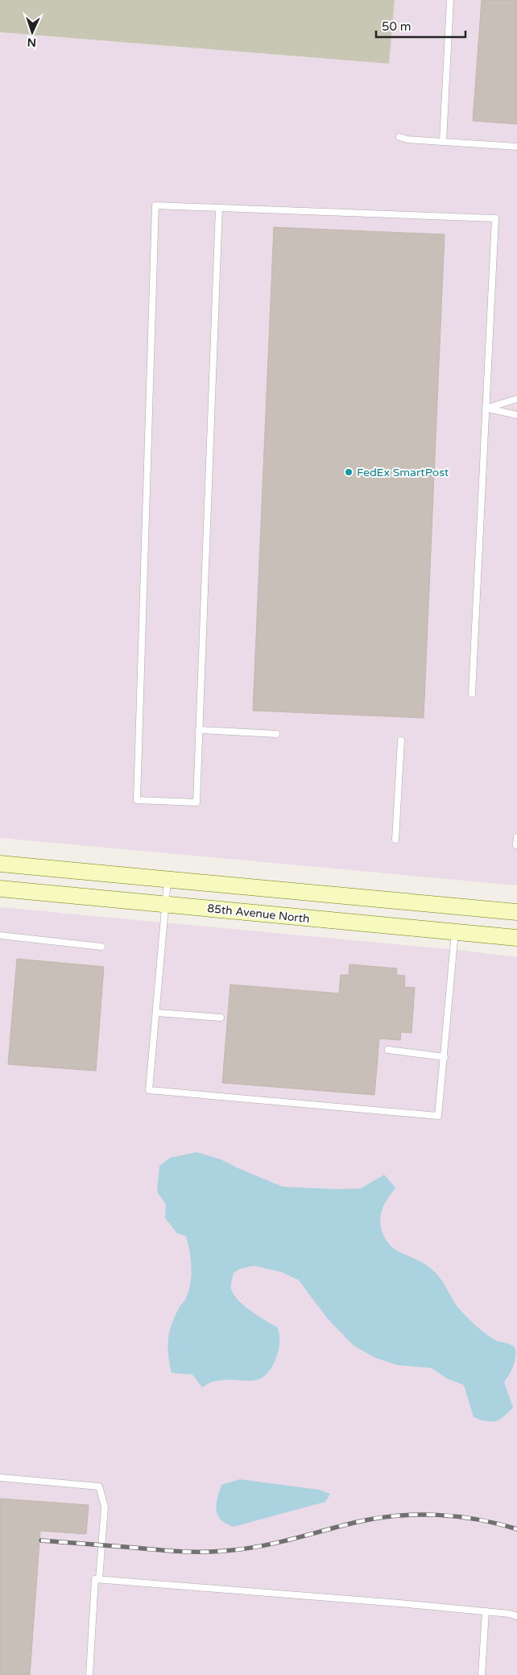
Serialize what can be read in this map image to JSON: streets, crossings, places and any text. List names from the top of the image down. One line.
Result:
{"streets":{"main road":["85th Avenue North"]},"places":["FedEx SmartPost"],"scale_bar":"50 m","north":"bottom"}
